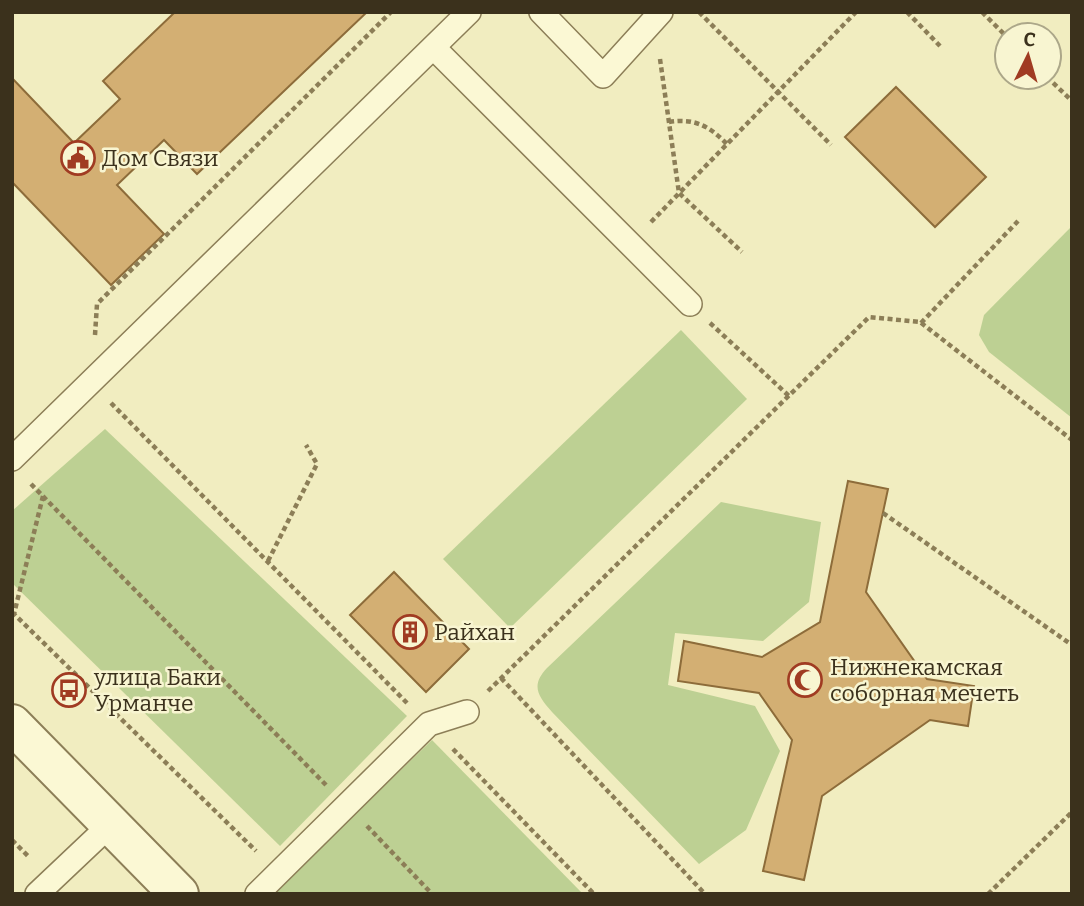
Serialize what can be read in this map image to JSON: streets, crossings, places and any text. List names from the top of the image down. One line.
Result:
{"places":{"public building":["Дом Связи"],"building":["Райхан"],"mosque":["Нижнекамская соборная мечеть"],"bus stop":["улица Баки Урманче"]},"north":"top"}
